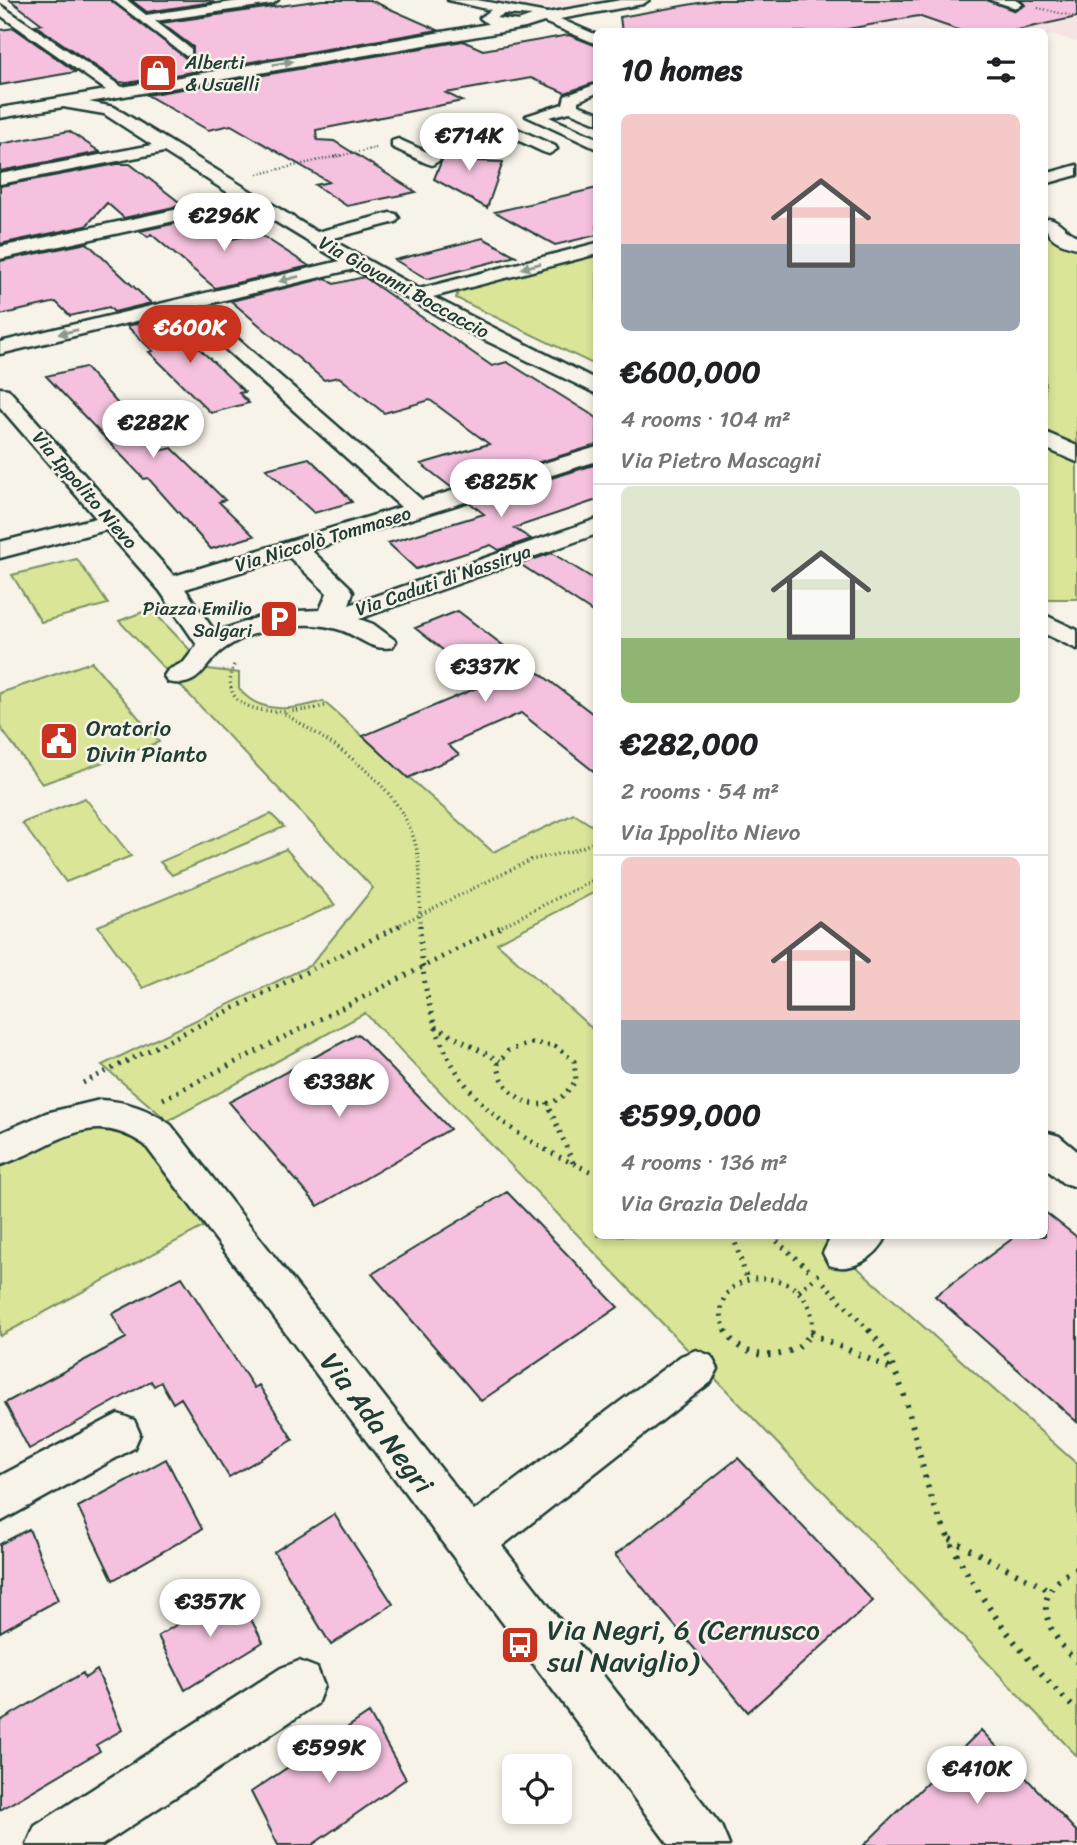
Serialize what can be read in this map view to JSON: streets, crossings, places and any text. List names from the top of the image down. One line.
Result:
{"streets":{"street":["Via Giovanni Boccaccio","Via Ippolito Nievo","Via Niccolò Tommaseo","Via Caduti di Nassirya","Via Ada Negri"]},"crossings":[["Via Ippolito Nievo","Via Niccolò Tommaseo"]],"places":{"shop":["Alberti & Usuelli"],"parking":["Piazza Emilio Salgari"],"public building":["Oratorio Divin Pianto"],"bus stop":["Via Negri, 6 (Cernusco sul Naviglio)"]},"page":{"heading":"10 homes","list":[{"name":"€600,000","note":"4 rooms · 104 m² · Via Pietro Mascagni"},{"name":"€282,000","note":"2 rooms · 54 m² · Via Ippolito Nievo"},{"name":"€599,000","note":"4 rooms · 136 m² · Via Grazia Deledda"}],"price":["€714K","€296K","€600K","€282K","€825K","€337K","€338K","€357K","€599K","€410K"]}}
